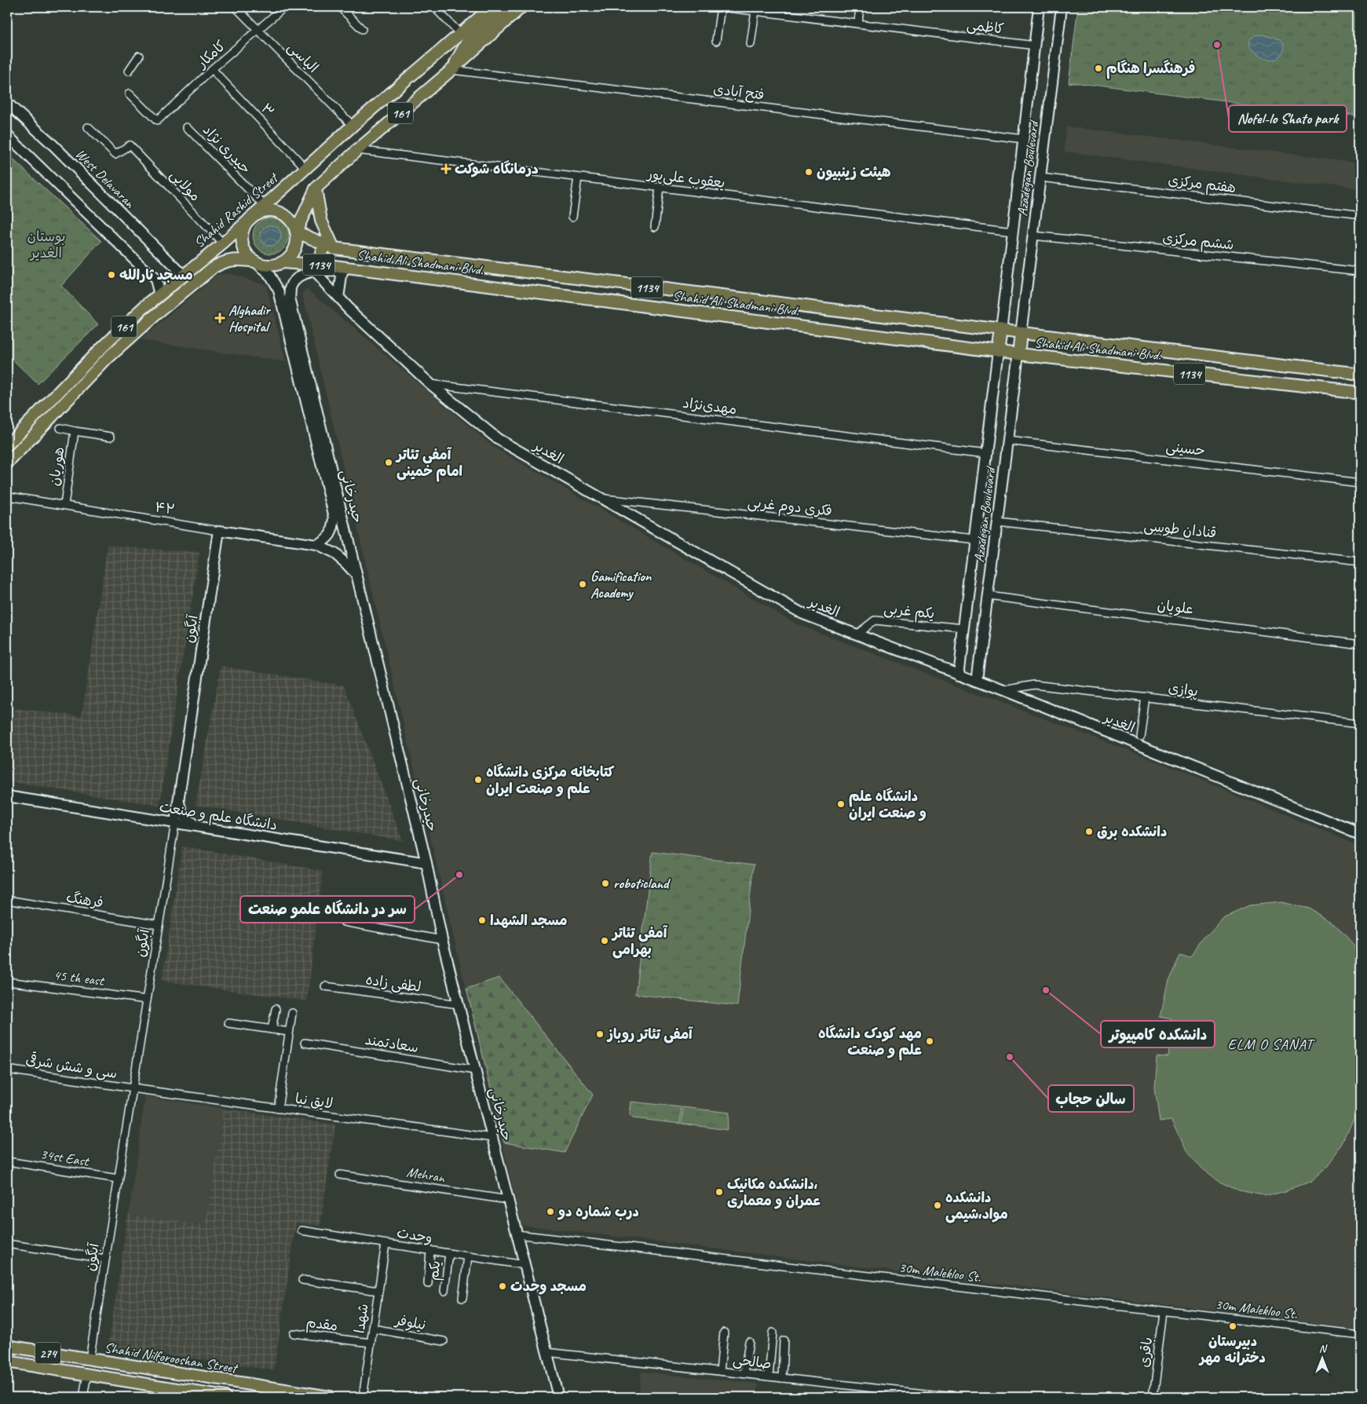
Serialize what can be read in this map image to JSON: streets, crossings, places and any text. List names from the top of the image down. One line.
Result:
{"streets":{"main road":["161","Azadegan Boulevard","West Delavaran","Shahid Rashid Street","Shahid Ali Shadmani Blvd.","1134","الغدیر","حیدرخانی","۴۲","آبگون","دانشگاه علم و صنعت","274","Shahid Nilforooshan Street"],"street":["کاظمی","کامکار","الیاسی","فتح آبادی","۳","حیدری نژاد","یعقوب علی‌پور","هفتم مرکزی","مولایی","ششم مرکزی","مهدی‌نژاد","حسینی","هوریان","فکری دوم غربی","قنادان طوسی","علویان","یکم غربی","پوازی","فرهنگ","45 th east","لطفی زاده","سعادتمند","سی و شش شرقی","لایق نیا","34st East","Mehran","وحدت","یکم","30m Malekloo St.","شهدا","نیلوفر","مقدم","باقری","صالحی"]},"crossings":[["کاظمی","Azadegan Boulevard"],["کامکار","الیاسی"],["کامکار","۳"],["الیاسی","Shahid Rashid Street"],["فتح آبادی","161"],["فتح آبادی","Azadegan Boulevard"],["۳","Shahid Rashid Street"],["161","یعقوب علی‌پور"],["161","Shahid Rashid Street"],["161","Shahid Ali Shadmani Blvd."],["161","حیدرخانی"],["حیدری نژاد","Shahid Rashid Street"],["Azadegan Boulevard","یعقوب علی‌پور"],["Azadegan Boulevard","هفتم مرکزی"],["Azadegan Boulevard","ششم مرکزی"],["Azadegan Boulevard","Shahid Ali Shadmani Blvd."],["Azadegan Boulevard","1134"],["Azadegan Boulevard","مهدی‌نژاد"],["Azadegan Boulevard","حسینی"],["Azadegan Boulevard","الغدیر"],["Azadegan Boulevard","فکری دوم غربی"],["Azadegan Boulevard","قنادان طوسی"],["Azadegan Boulevard","علویان"],["Azadegan Boulevard","یکم غربی"],["West Delavaran","Shahid Rashid Street"],["مولایی","Shahid Rashid Street"],["Shahid Rashid Street","Shahid Ali Shadmani Blvd."],["Shahid Rashid Street","حیدرخانی"],["Shahid Ali Shadmani Blvd.","1134"],["Shahid Ali Shadmani Blvd.","الغدیر"],["Shahid Ali Shadmani Blvd.","حیدرخانی"],["مهدی‌نژاد","الغدیر"],["الغدیر","حیدرخانی"],["الغدیر","فکری دوم غربی"],["الغدیر","یکم غربی"],["الغدیر","پوازی"],["هوریان","۴۲"],["حیدرخانی","۴۲"],["حیدرخانی","دانشگاه علم و صنعت"],["حیدرخانی","لطفی زاده"],["حیدرخانی","سعادتمند"],["حیدرخانی","لایق نیا"],["حیدرخانی","Mehran"],["حیدرخانی","وحدت"],["حیدرخانی","30m Malekloo St."],["حیدرخانی","صالحی"],["۴۲","آبگون"],["آبگون","دانشگاه علم و صنعت"],["آبگون","فرهنگ"],["آبگون","45 th east"],["آبگون","سی و شش شرقی"],["آبگون","لایق نیا"],["آبگون","34st East"],["آبگون","Shahid Nilforooshan Street"],["سی و شش شرقی","لایق نیا"],["وحدت","یکم"],["وحدت","شهدا"],["30m Malekloo St.","باقری"],["شهدا","نیلوفر"],["شهدا","مقدم"]],"districts":["ELM O SANAT"],"parks":["بوستان الغدیر"],"places":{"other":["Nofel-lo Shato park","فرهنگسرا هنگام","هیئت زینبیون","مسجد ثارالله","آمفی تئاتر امام خمینی","Gamification Academy","کتابخانه مرکزی دانشگاه علم و صنعت ایران","دانشگاه علم و صنعت ایران","دانشکده برق","سر در دانشگاه علمو صنعت","roboticland","مسجد الشهدا","آمفی تئاتر بهرامی","دانشکده کامپیوتر","آمفی تئاتر روباز","مهد کودک دانشگاه علم و صنعت","سالن حجاب","دانشکده مکانیک، عمران و معماری","دانشکده مواد،شیمی","درب شماره دو","مسجد وحدت","دبیرستان دخترانه مهر"],"health":["درمانگاه شوکت","Alghadir Hospital"]},"north":"top"}
